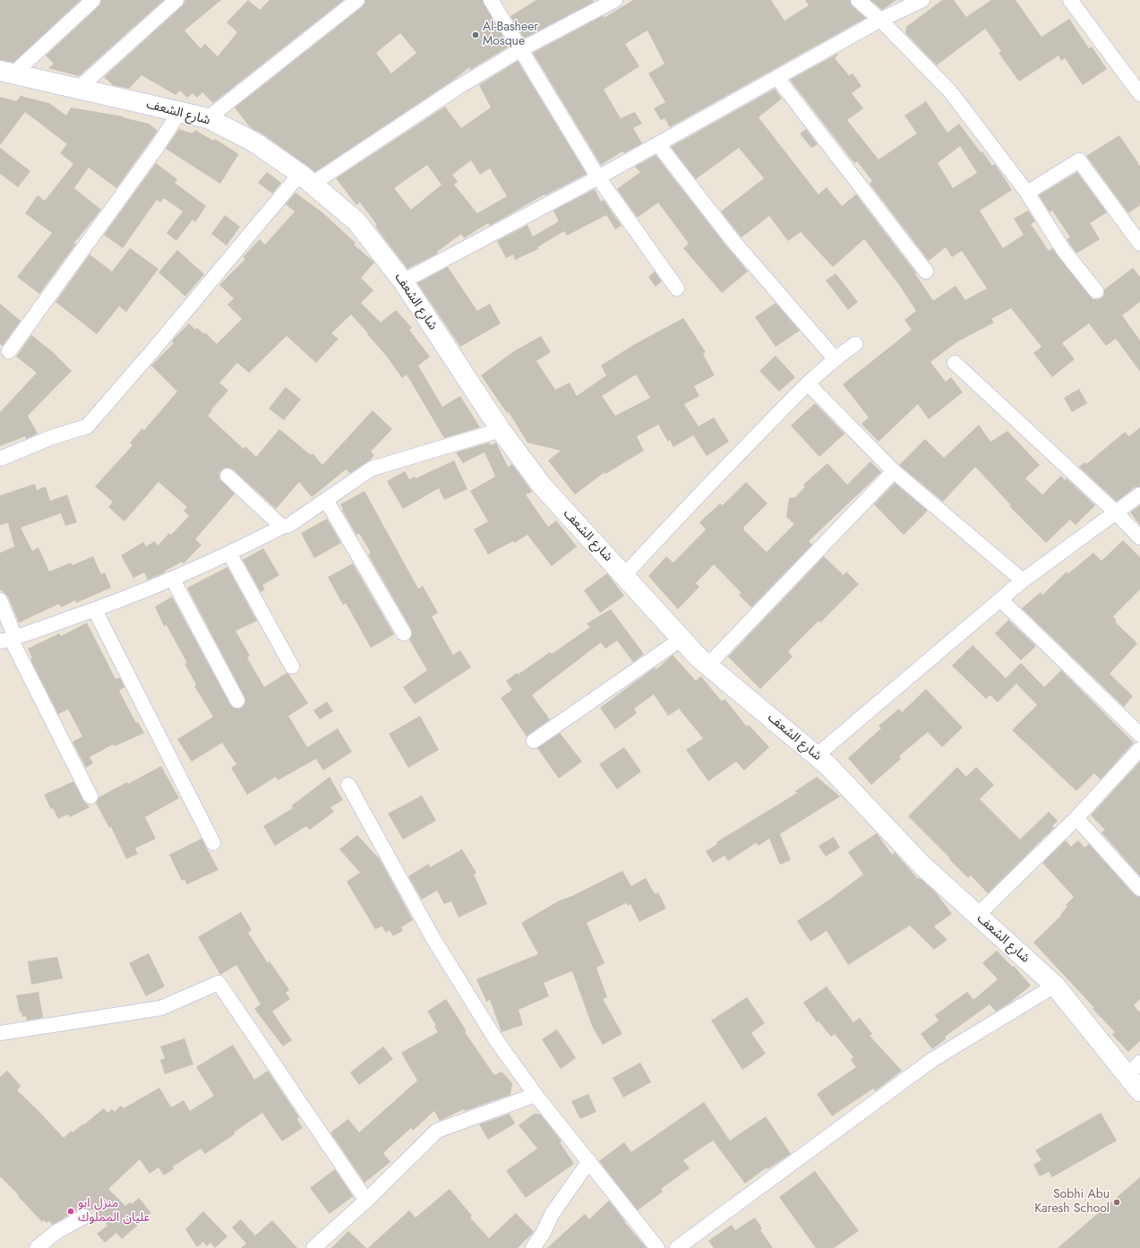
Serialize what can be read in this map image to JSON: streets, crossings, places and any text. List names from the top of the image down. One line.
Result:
{"streets":{"street":["شارع الشعف"]},"places":["Al-Basheer Mosque","Sobhi Abu Karesh School","منزل ابو عليان المملوك"]}
